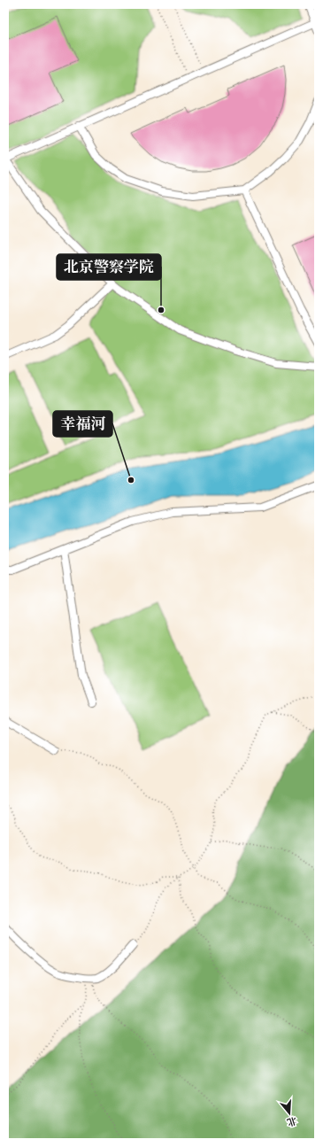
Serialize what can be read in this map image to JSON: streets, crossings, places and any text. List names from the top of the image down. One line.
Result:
{"places":["北京警察学院","幸福河"],"north":"bottom"}
